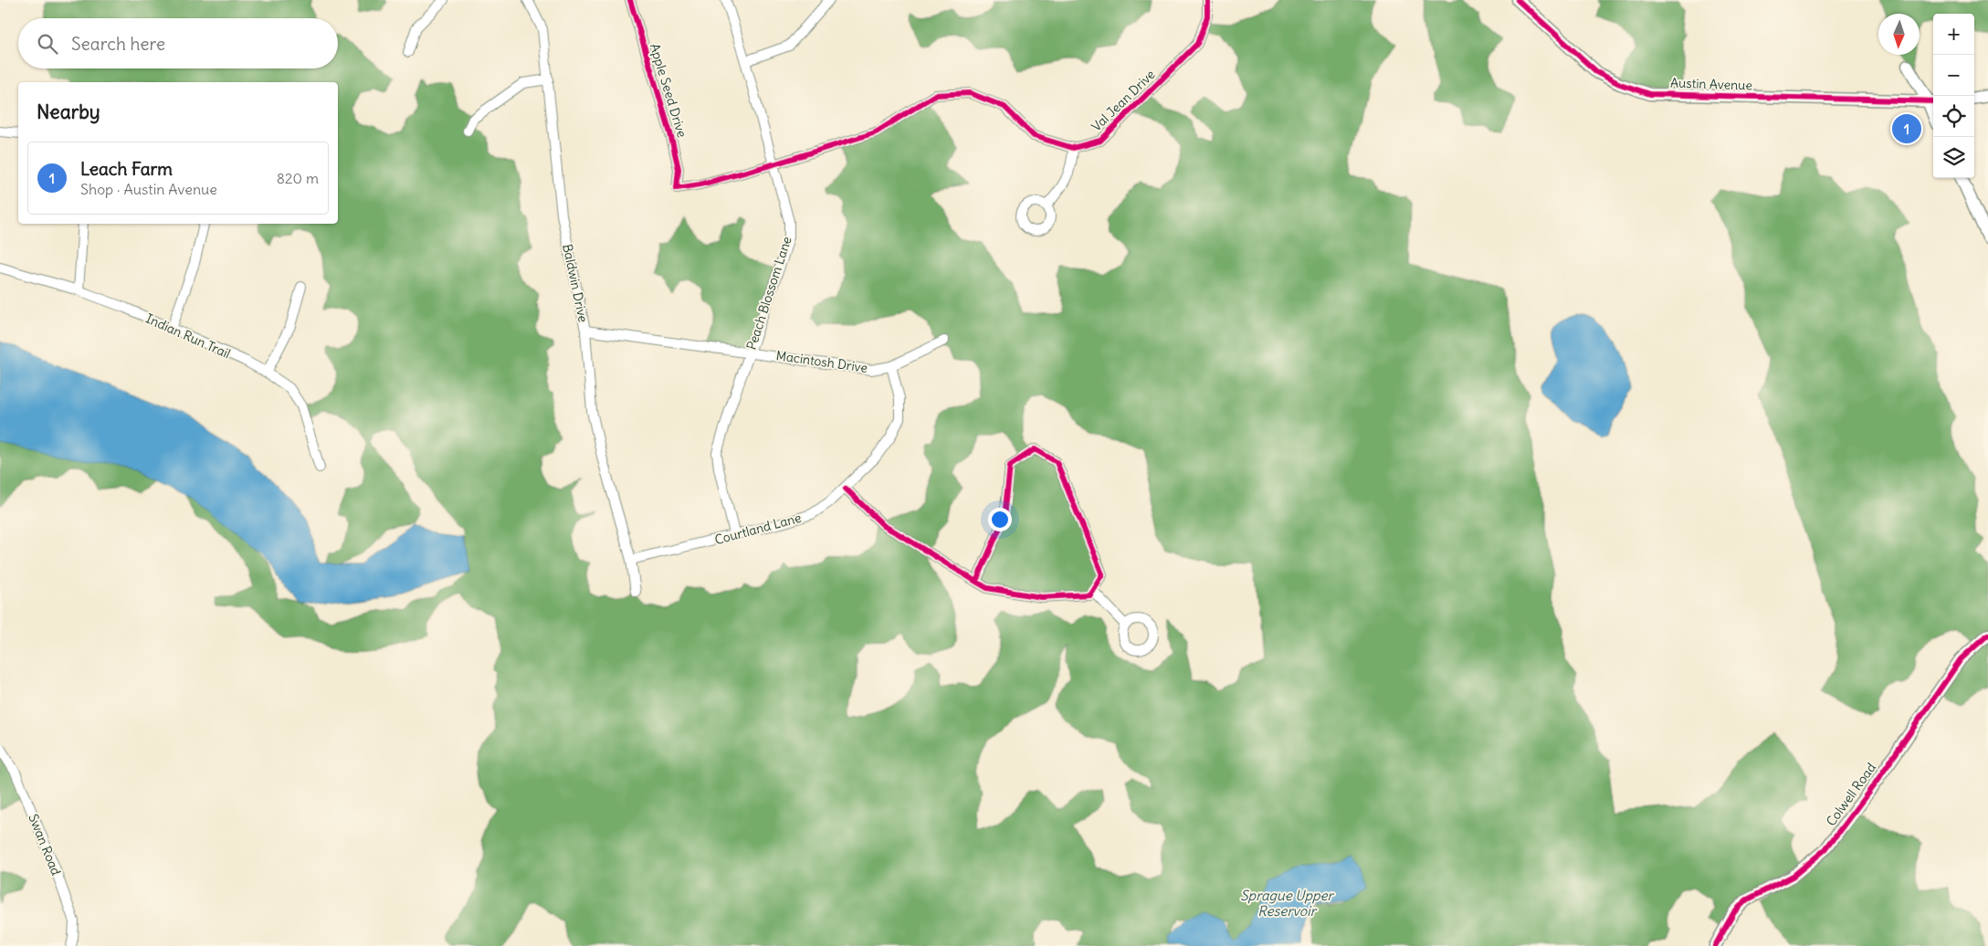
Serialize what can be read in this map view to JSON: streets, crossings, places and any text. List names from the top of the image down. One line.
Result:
{"streets":{"street":["Austin Avenue","Apple Seed Drive","Val Jean Drive","Baldwin Drive","Peach Blossom Lane","Indian Run Trail","Macintosh Drive","Courtland Lane","Colwell Road","Swan Road"]},"crossings":[["Apple Seed Drive","Peach Blossom Lane"],["Baldwin Drive","Macintosh Drive"],["Baldwin Drive","Courtland Lane"],["Peach Blossom Lane","Macintosh Drive"],["Peach Blossom Lane","Courtland Lane"],["Macintosh Drive","Courtland Lane"]],"water":["Sprague Upper Reservoir"],"north":"bottom","page":{"map_buttons":["+","−"],"search":"Search here","heading":"Nearby","pins":"1","list":[{"mark":"1","name":"Leach Farm","note":"Shop · Austin Avenue","value":"820 m"}]}}
